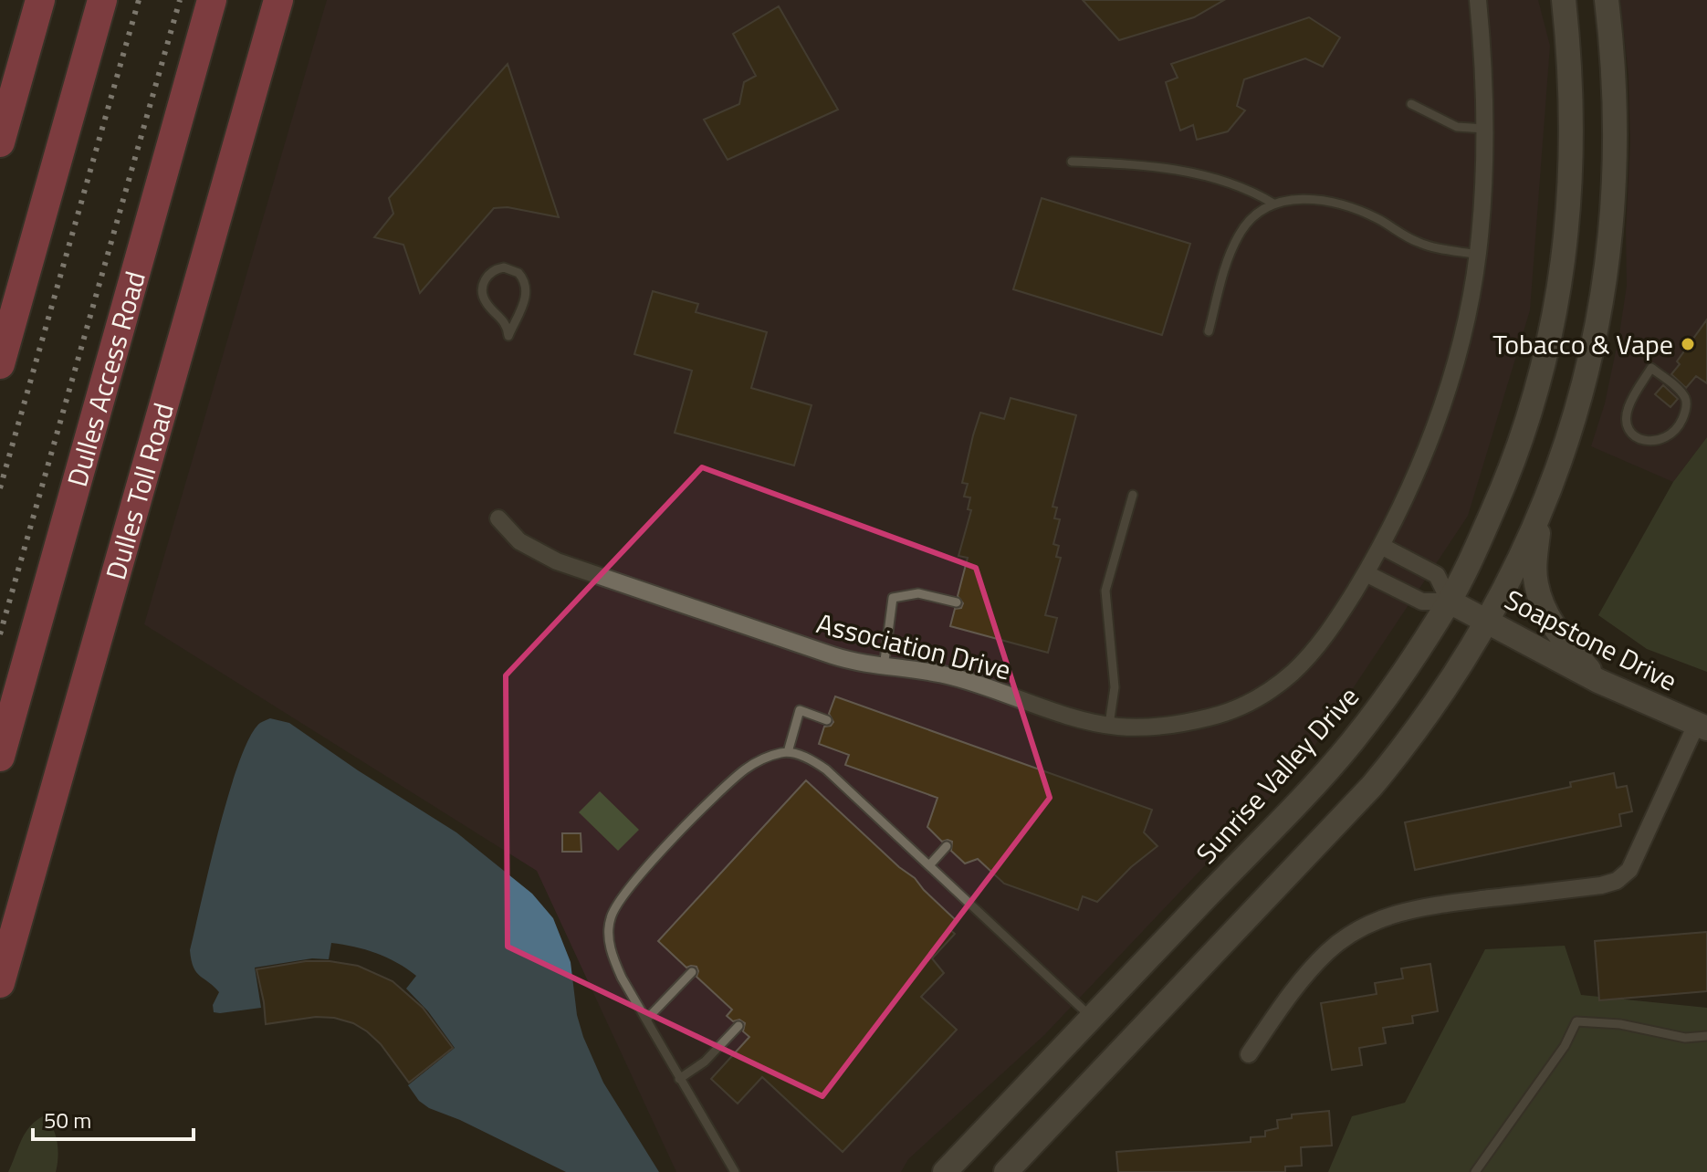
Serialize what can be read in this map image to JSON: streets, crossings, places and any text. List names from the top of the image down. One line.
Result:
{"streets":{"highway":["Dulles Access Road","Dulles Toll Road"],"main road":["Soapstone Drive","Sunrise Valley Drive"],"street":["Association Drive"]},"crossings":[["Soapstone Drive","Sunrise Valley Drive"]],"places":["Tobacco & Vape"],"scale_bar":"50 m"}
